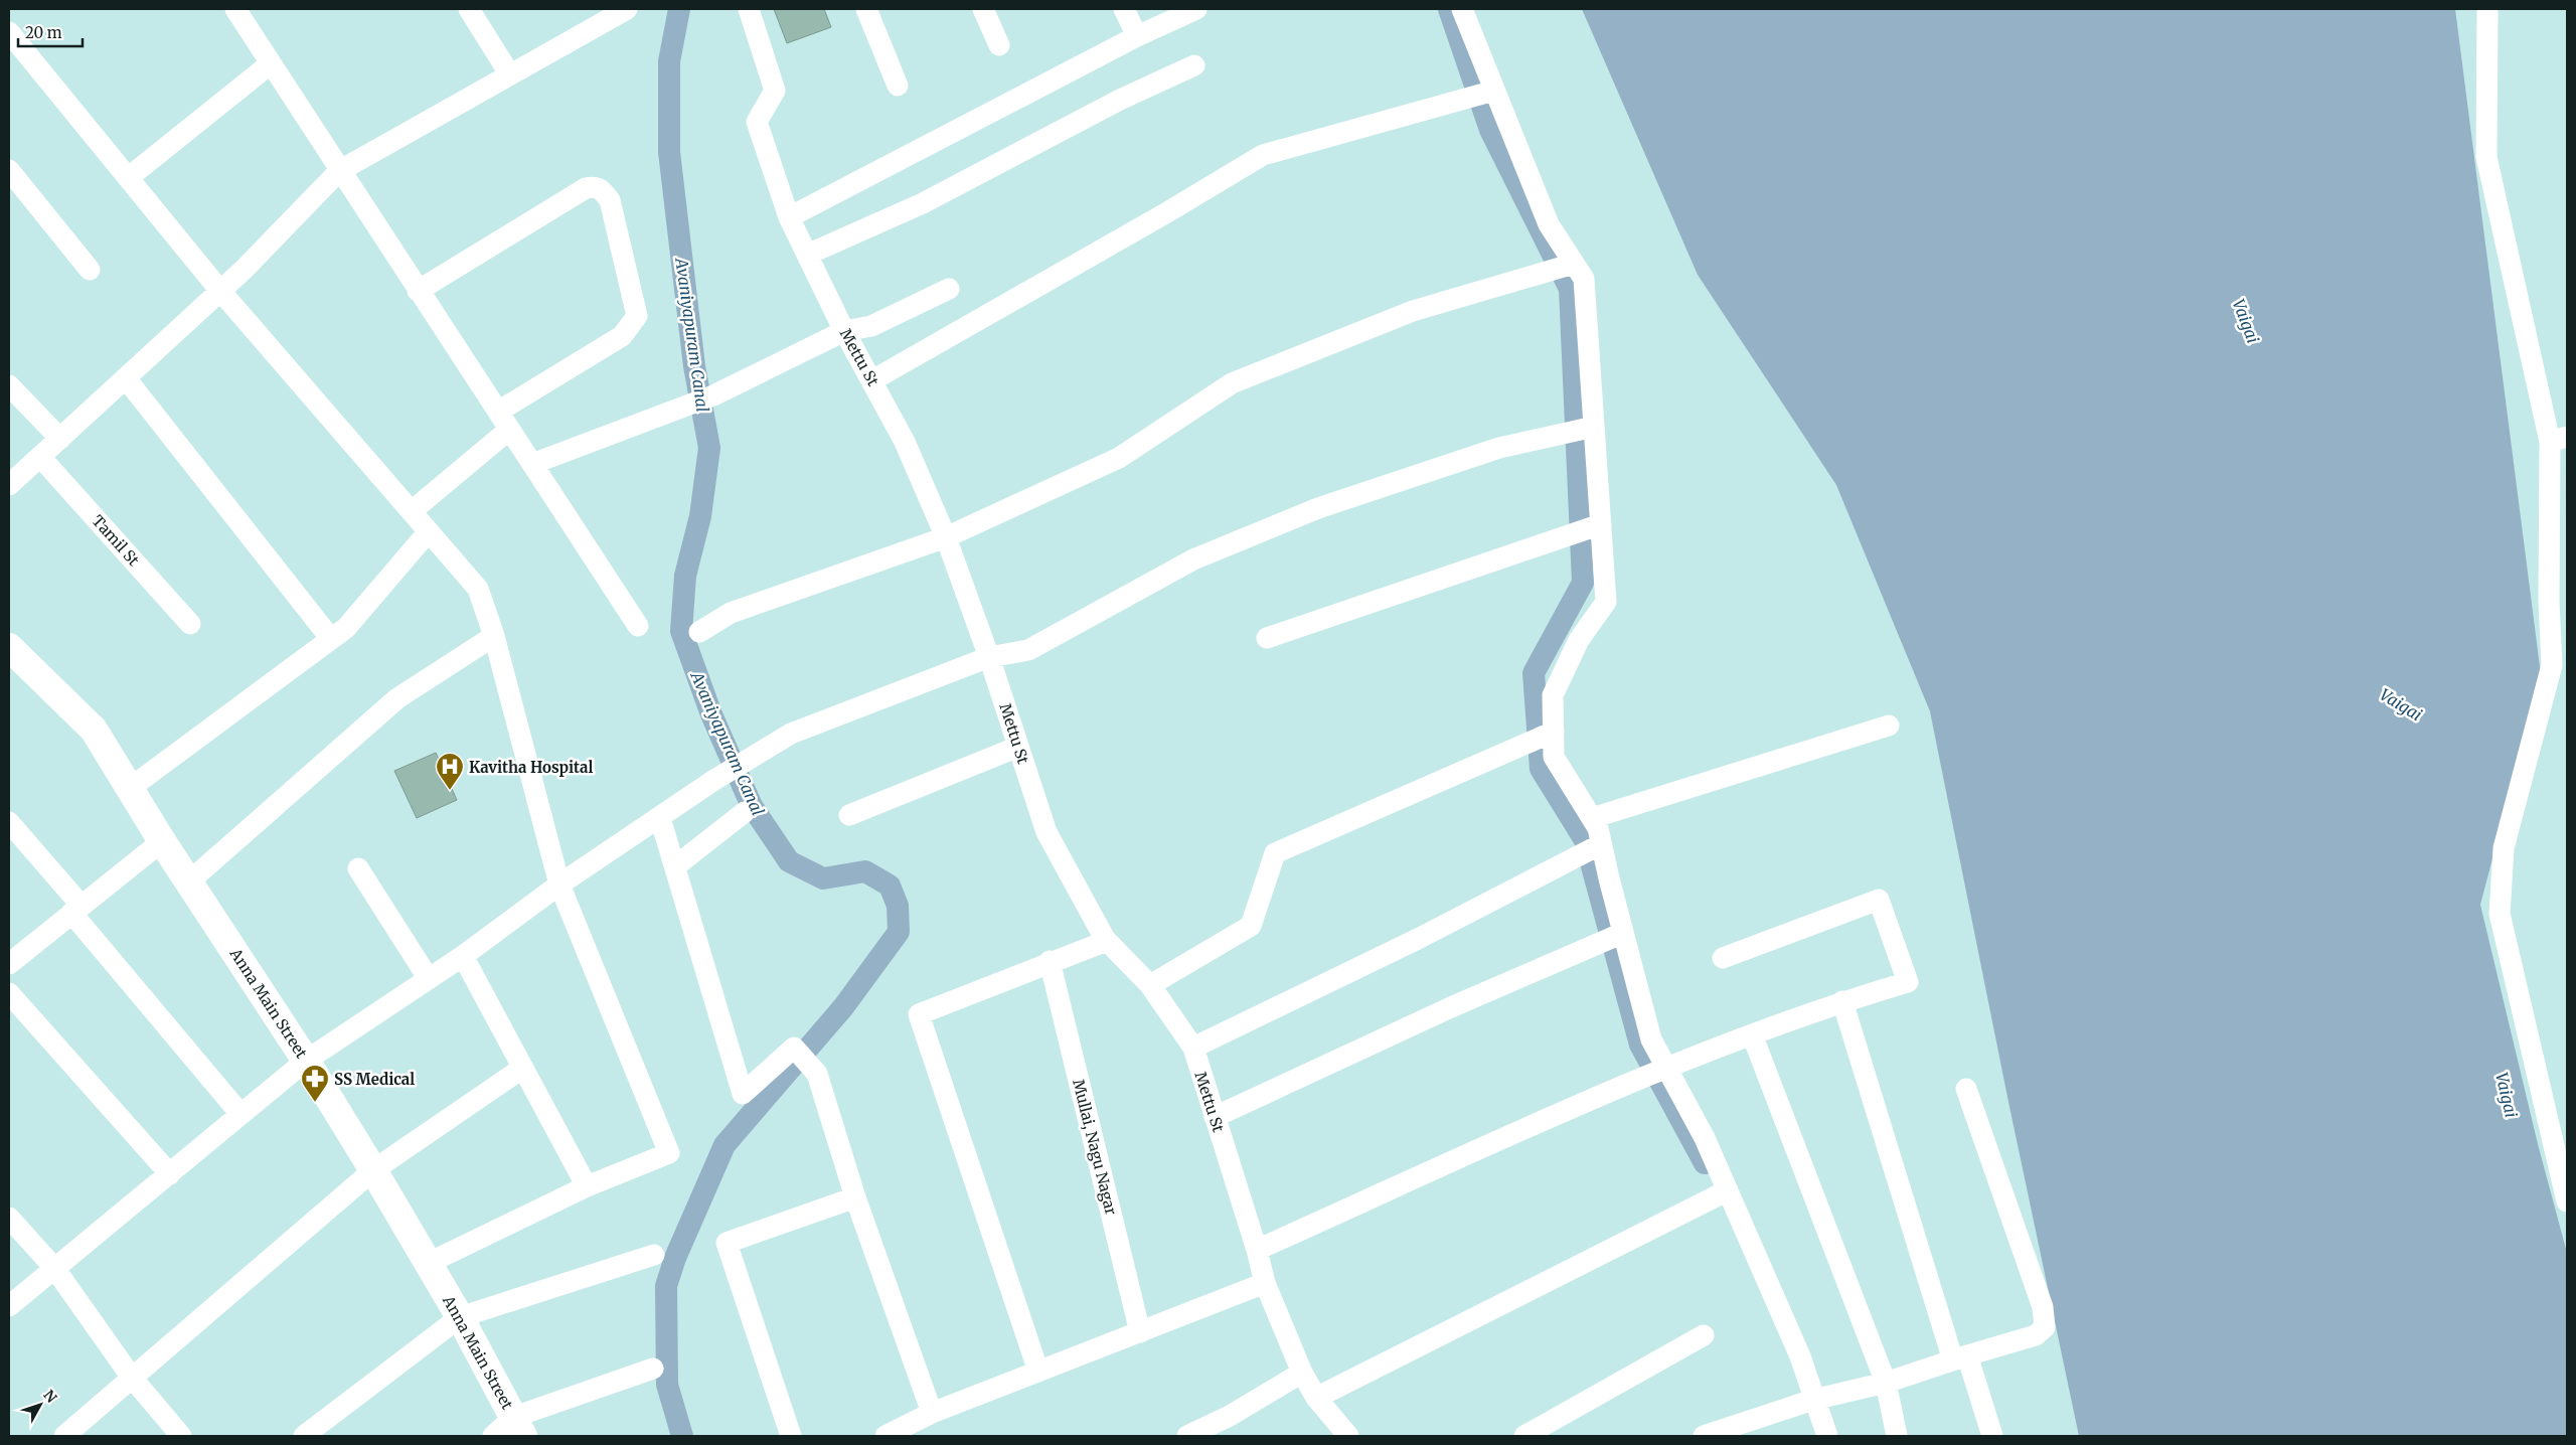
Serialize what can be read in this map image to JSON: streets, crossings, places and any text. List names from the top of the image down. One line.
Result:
{"streets":{"street":["Mettu St","Tamil St","Anna Main Street","Mullai, Nagu Nagar"]},"water":["Vaigai","Avaniyapuram Canal"],"places":{"hospital":["Kavitha Hospital"],"pharmacy":["SS Medical"]},"scale_bar":"20 m","north":"top right"}
